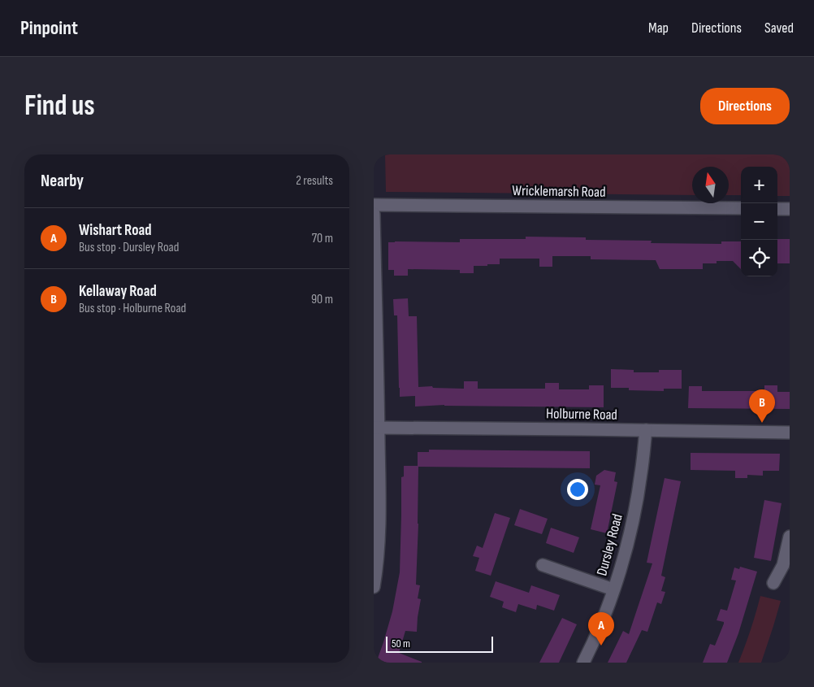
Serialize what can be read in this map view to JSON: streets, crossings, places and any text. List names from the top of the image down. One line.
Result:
{"streets":{"street":["Wricklemarsh Road","Holburne Road","Dursley Road"]},"crossings":[["Holburne Road","Dursley Road"]],"scale_bar":"50 m","north":"top","page":{"header":"Pinpoint","nav":["Map","Directions","Saved"],"buttons":"Directions","title":"Find us","heading":["Nearby","2 results"],"map_buttons":["+","−"],"list":[{"mark":"A","name":"Wishart Road","note":"Bus stop · Dursley Road","value":"70 m"},{"mark":"B","name":"Kellaway Road","note":"Bus stop · Holburne Road","value":"90 m"}],"pins":["B","A"],"scale":"50 m"}}
